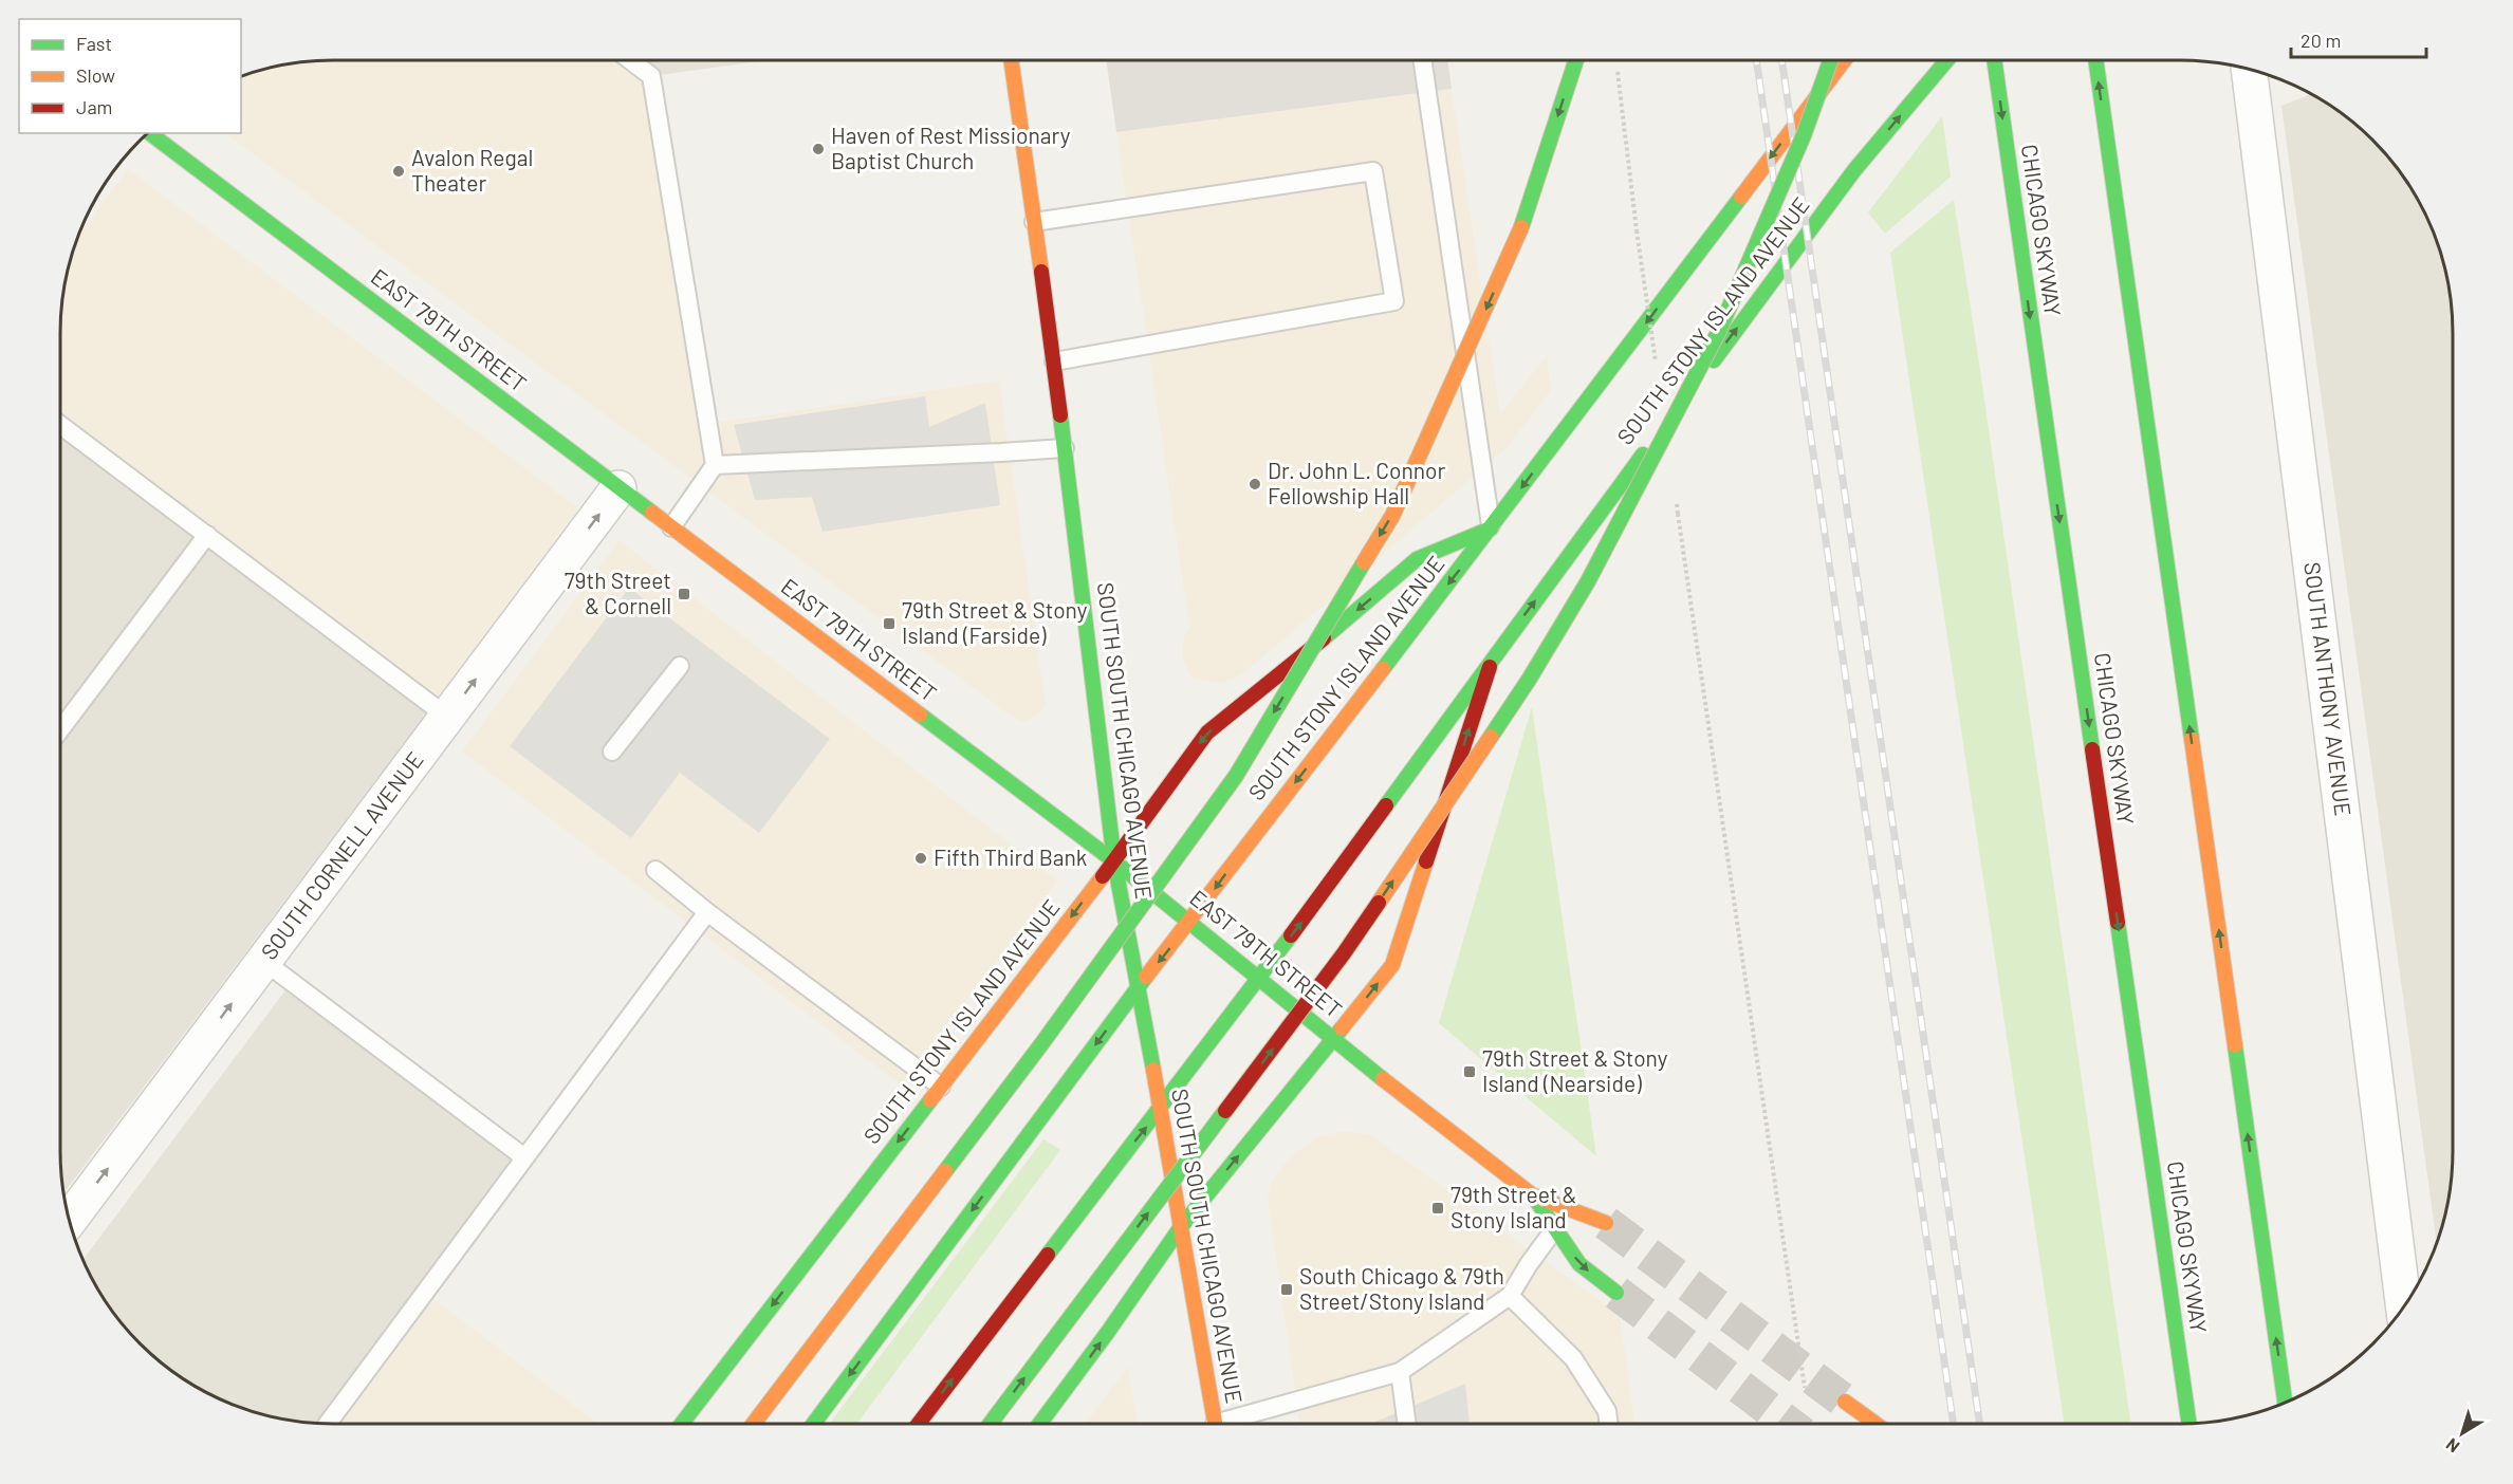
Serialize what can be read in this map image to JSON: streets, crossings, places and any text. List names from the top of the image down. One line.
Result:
{"streets":{"main road":["CHICAGO SKYWAY","SOUTH STONY ISLAND AVENUE","EAST 79TH STREET","SOUTH SOUTH CHICAGO AVENUE"],"street":["SOUTH ANTHONY AVENUE","SOUTH CORNELL AVENUE"]},"crossings":[["SOUTH STONY ISLAND AVENUE","EAST 79TH STREET"],["SOUTH STONY ISLAND AVENUE","SOUTH SOUTH CHICAGO AVENUE"],["EAST 79TH STREET","SOUTH SOUTH CHICAGO AVENUE"],["EAST 79TH STREET","SOUTH CORNELL AVENUE"]],"one_way":["SOUTH CORNELL AVENUE"],"places":{"other":["Haven of Rest Missionary Baptist Church","Avalon Regal Theater","Dr. John L. Connor Fellowship Hall","Fifth Third Bank"],"transit":["79th Street & Cornell","79th Street & Stony Island (Farside)","79th Street & Stony Island (Nearside)","79th Street & Stony Island","South Chicago & 79th Street/Stony Island"]},"legend":["Fast","Slow","Jam"],"scale_bar":"20 m","north":"bottom left"}
